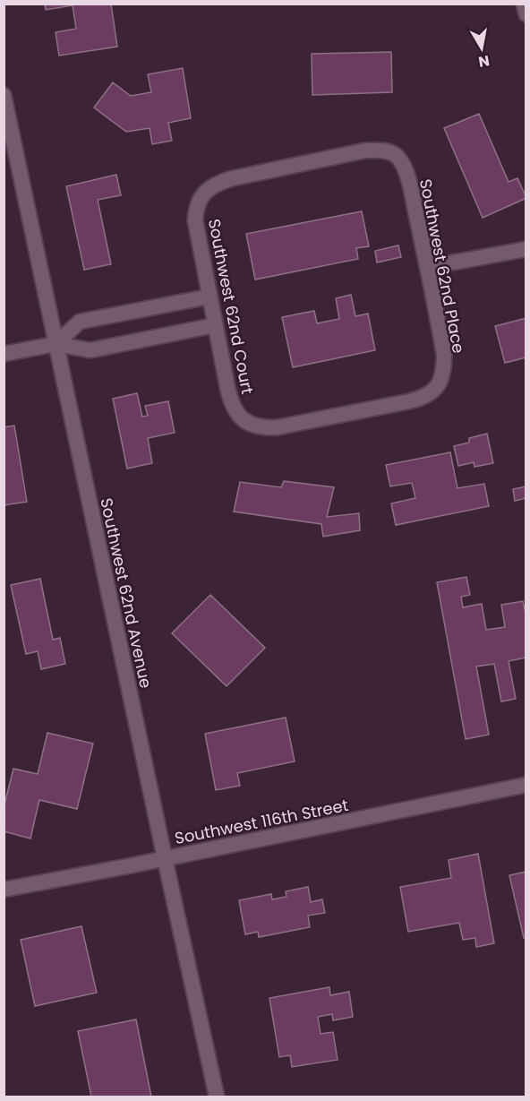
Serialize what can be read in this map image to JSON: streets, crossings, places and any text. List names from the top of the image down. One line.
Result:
{"streets":{"street":["Southwest 62nd Place","Southwest 62nd Court","Southwest 62nd Avenue","Southwest 116th Street"]},"crossings":[["Southwest 62nd Place","Southwest 62nd Court"],["Southwest 62nd Avenue","Southwest 116th Street"]],"north":"bottom"}
